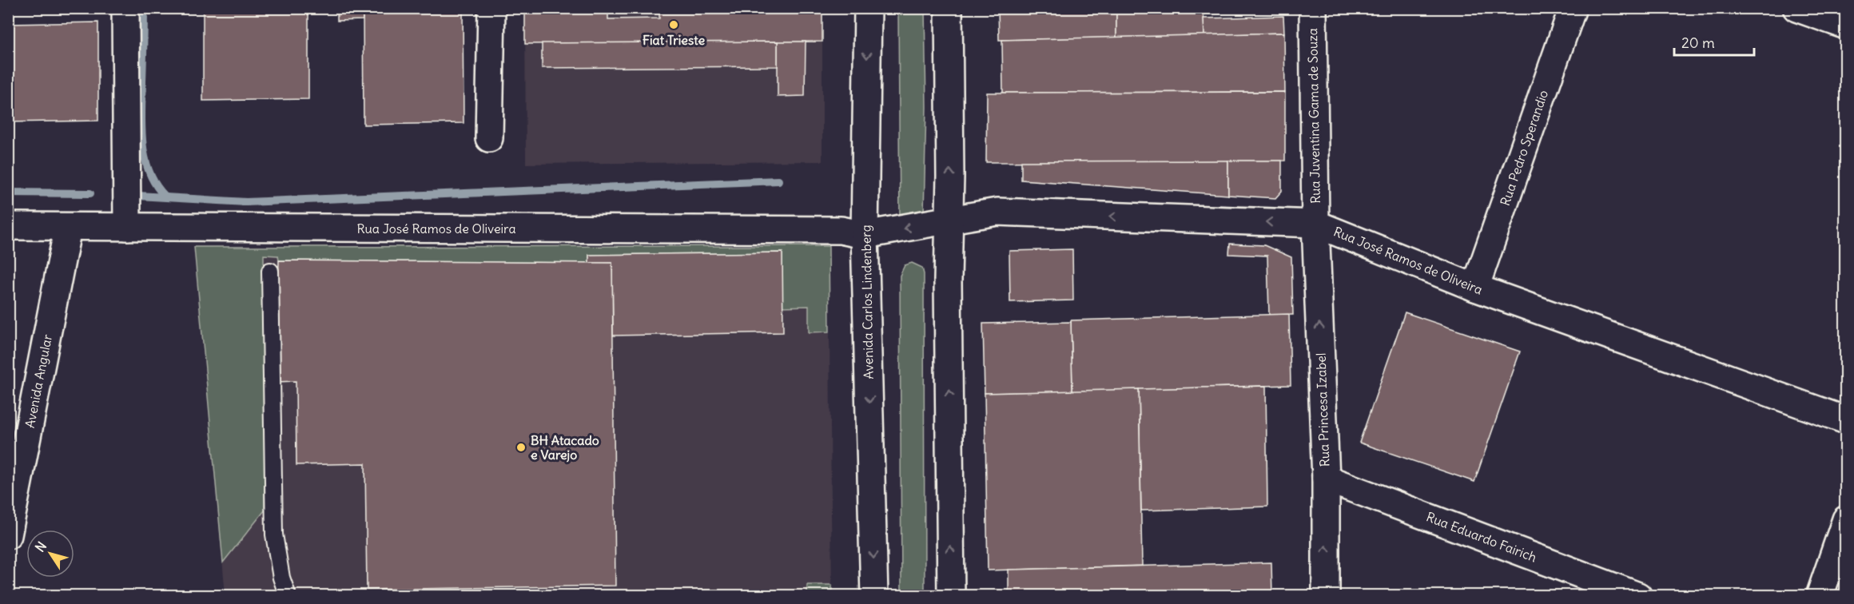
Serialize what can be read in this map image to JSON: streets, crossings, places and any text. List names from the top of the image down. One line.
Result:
{"streets":{"street":["Rua Juventina Gama de Souza","Rua Pedro Sperandio","Rua José Ramos de Oliveira","Avenida Carlos Lindenberg","Avenida Angular","Rua Princesa Izabel","Rua Eduardo Fairich"]},"crossings":[["Rua Juventina Gama de Souza","Rua José Ramos de Oliveira"],["Rua Juventina Gama de Souza","Rua Princesa Izabel"],["Rua Pedro Sperandio","Rua José Ramos de Oliveira"],["Rua José Ramos de Oliveira","Avenida Carlos Lindenberg"],["Rua José Ramos de Oliveira","Avenida Angular"],["Rua José Ramos de Oliveira","Rua Princesa Izabel"],["Rua Princesa Izabel","Rua Eduardo Fairich"]],"one_way":["Rua Princesa Izabel"],"places":["Fiat Trieste","BH Atacado e Varejo"],"scale_bar":"20 m","north":"top left"}
